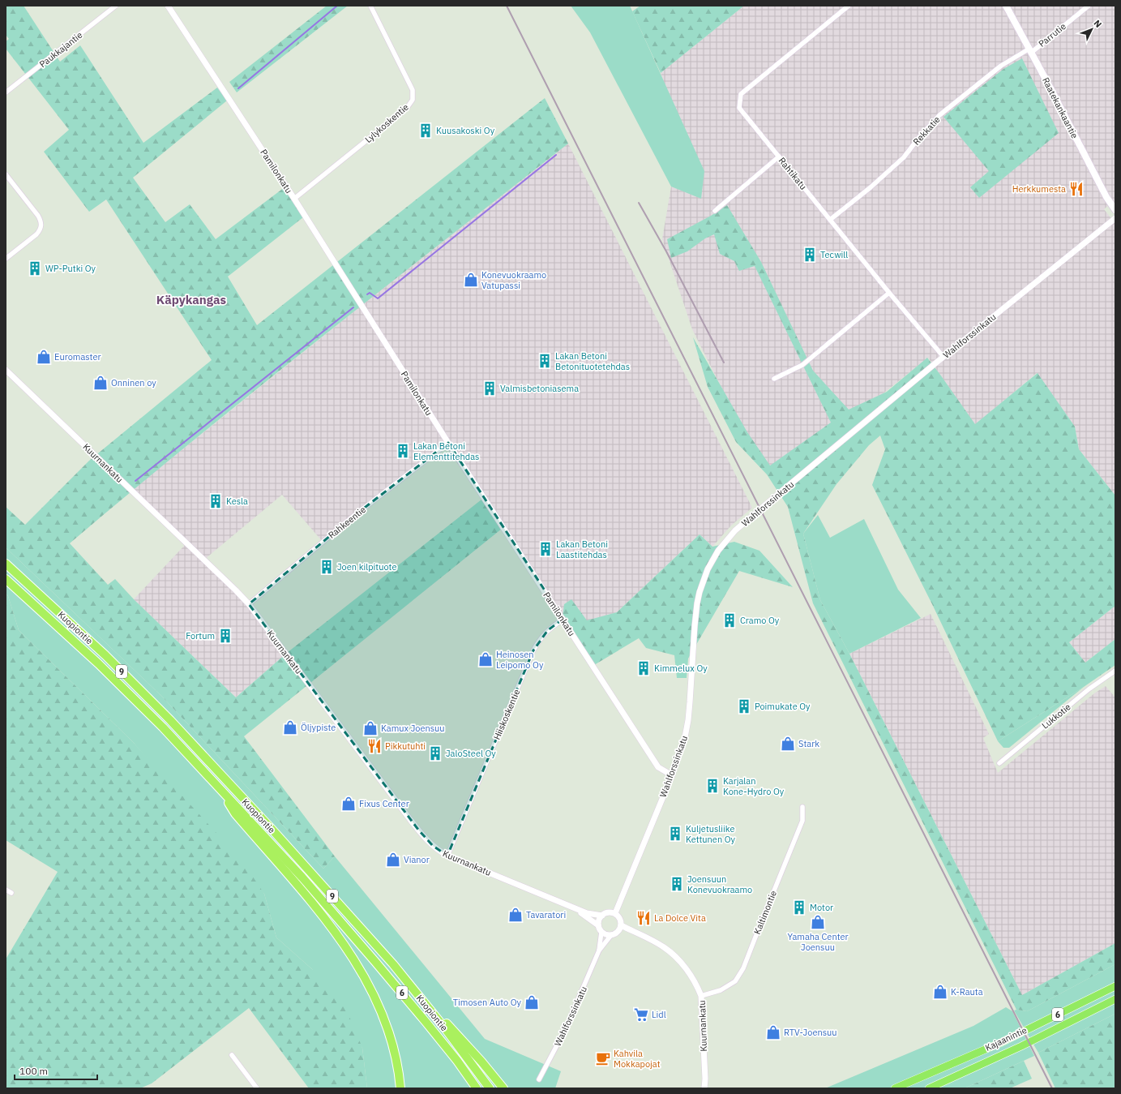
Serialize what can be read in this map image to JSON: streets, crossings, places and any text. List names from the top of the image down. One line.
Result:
{"streets":{"highway":["Kuopiontie","9","6","Kajaanintie"],"main road":["Raatekankaantie"],"street":["Parrutie","Paukkajantie","Lylykoskentie","Rekkatie","Pamilonkatu","Rahtikatu","Wahlforssinkatu","Kuurnankatu","Rahkeentie","Hiiskoskentie","Lukkotie","Kaltimontie"]},"crossings":[["Parrutie","Raatekankaantie"],["Parrutie","Rekkatie"],["Raatekankaantie","Rekkatie"],["Lylykoskentie","Pamilonkatu"],["Rekkatie","Rahtikatu"],["Pamilonkatu","Wahlforssinkatu"],["Pamilonkatu","Rahkeentie"],["Pamilonkatu","Hiiskoskentie"],["Rahtikatu","Wahlforssinkatu"],["Wahlforssinkatu","Kuurnankatu"],["Kuurnankatu","Rahkeentie"],["Kuurnankatu","Hiiskoskentie"],["Kuurnankatu","Kaltimontie"]],"districts":["Käpykangas"],"places":{"building":["Kuusakoski Oy","Tecwill","WP-Putki Oy","Lakan Betoni Betonituotetehdas","Valmisbetoniasema","Lakan Betoni Elementtitehdas","Kesla","Lakan Betoni Laastitehdas","Joen kilpituote","Cramo Oy","Fortum","Kimmelux Oy","Poimukate Oy","JaloSteel Oy","Karjalan Kone-Hydro Oy","Kuljetusliike Kettunen Oy","Joensuun Konevuokraamo","Motor"],"restaurant":["Herkkumesta","Pikkutuhti","La Dolce Vita"],"shop":["Konevuokraamo Vatupassi","Euromaster","Onninen oy","Heinosen Leipomo Oy","Öljypiste","Kamux Joensuu","Stark","Fixus Center","Vianor","Tavaratori","Yamaha Center Joensuu","K-Rauta","Timosen Auto Oy","RTV-Joensuu"],"supermarket":["Lidl"],"cafe":["Kahvila Mokkapojat"]},"scale_bar":"100 m","north":"top right"}
